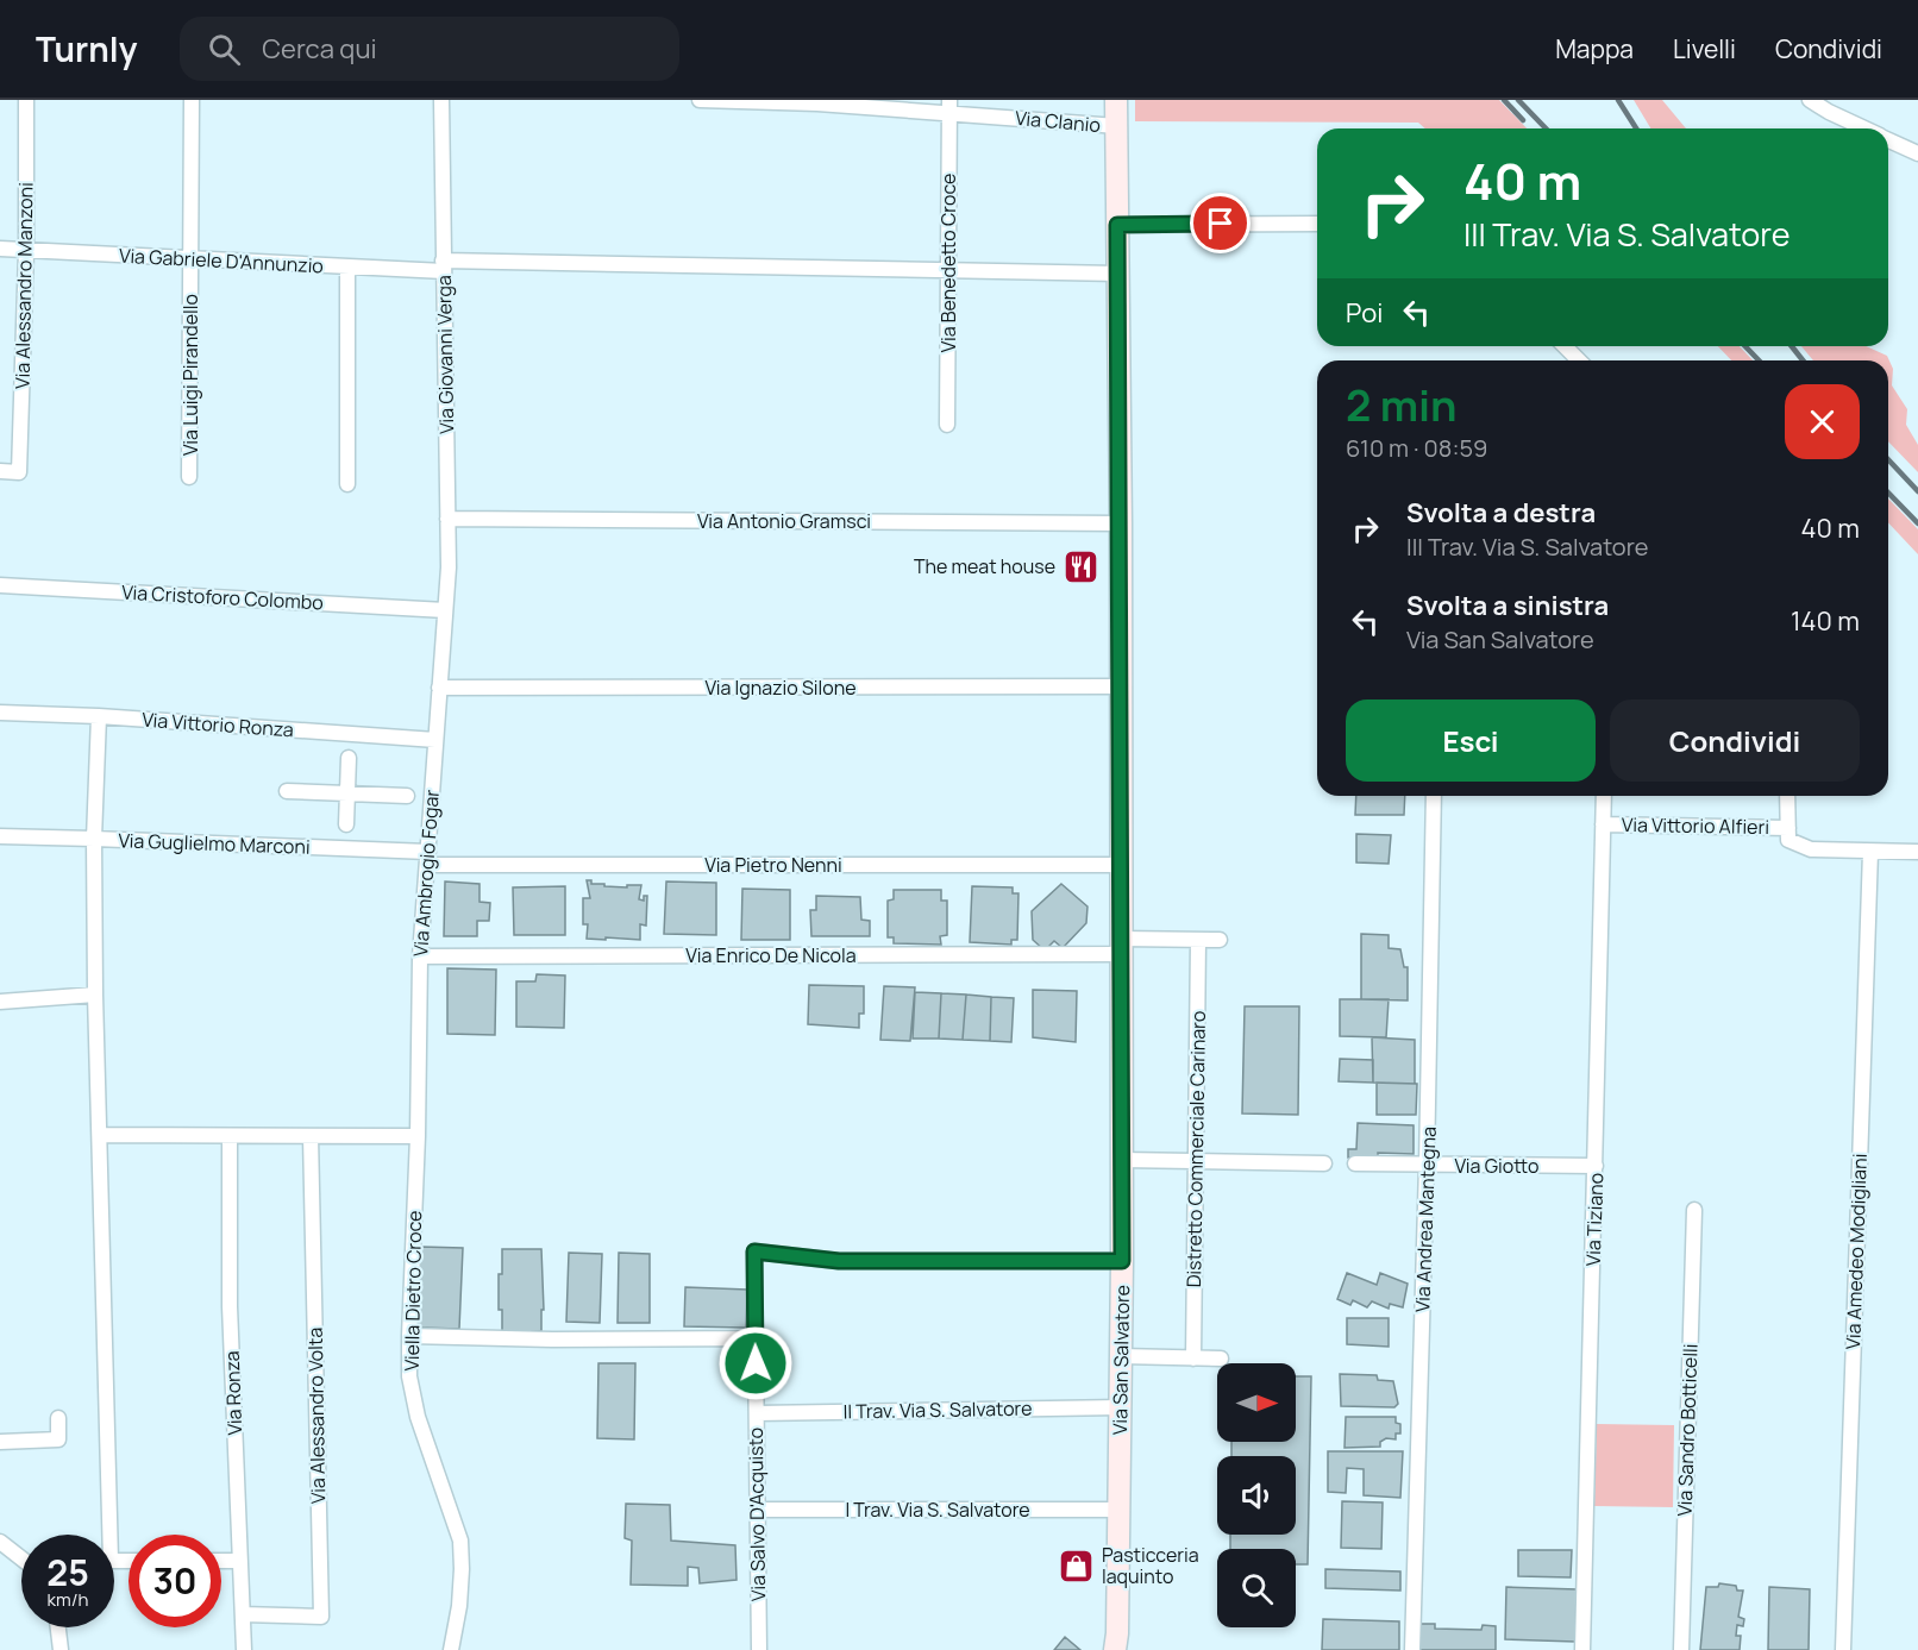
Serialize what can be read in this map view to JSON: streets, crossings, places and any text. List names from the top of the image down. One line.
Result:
{"streets":{"street":["Via Clanio","Via Gabriele D'Annunzio","Via Benedetto Croce","Via Alessandro Manzoni","Via Giovanni Verga","Via Luigi Pirandello","Via Antonio Gramsci","Via Cristoforo Colombo","Via Ignazio Silone","Via Vittorio Ronza","Via Vittorio Alfieri","Via Guglielmo Marconi","Via Pietro Nenni","Via Ambrogio Fogar","Via Enrico De Nicola","Distretto Commerciale Carinaro","Via Giotto","Via Andrea Mantegna","Via Tiziano","Via Amedeo Modigliani","Viella Dietro Croce","Via San Salvatore","Via Ronza","II Trav. Via S. Salvatore","Via Alessandro Volta","Via Sandro Botticelli","I Trav. Via S. Salvatore","Via Salvo D'Acquisto"]},"crossings":[["Via Clanio","Via Benedetto Croce"],["Via Clanio","Via San Salvatore"],["Via Gabriele D'Annunzio","Via Benedetto Croce"],["Via Gabriele D'Annunzio","Via Alessandro Manzoni"],["Via Gabriele D'Annunzio","Via Giovanni Verga"],["Via Gabriele D'Annunzio","Via Luigi Pirandello"],["Via Gabriele D'Annunzio","Via San Salvatore"],["Via Giovanni Verga","Via Antonio Gramsci"],["Via Giovanni Verga","Via Cristoforo Colombo"],["Via Giovanni Verga","Via Ambrogio Fogar"],["Via Antonio Gramsci","Via San Salvatore"],["Via Cristoforo Colombo","Via Ambrogio Fogar"],["Via Ignazio Silone","Via Ambrogio Fogar"],["Via Ignazio Silone","Via San Salvatore"],["Via Vittorio Ronza","Via Ambrogio Fogar"],["Via Vittorio Alfieri","Via Tiziano"],["Via Guglielmo Marconi","Via Pietro Nenni"],["Via Guglielmo Marconi","Via Ambrogio Fogar"],["Via Pietro Nenni","Via Ambrogio Fogar"],["Via Pietro Nenni","Via San Salvatore"],["Via Ambrogio Fogar","Via Enrico De Nicola"],["Via Ambrogio Fogar","Viella Dietro Croce"],["Via Enrico De Nicola","Distretto Commerciale Carinaro"],["Via Enrico De Nicola","Via San Salvatore"],["Via Giotto","Via Andrea Mantegna"],["Via Giotto","Via Tiziano"],["Via San Salvatore","II Trav. Via S. Salvatore"],["Via San Salvatore","I Trav. Via S. Salvatore"],["Via San Salvatore","Via Salvo D'Acquisto"],["Via Ronza","Via Alessandro Volta"],["II Trav. Via S. Salvatore","Via Salvo D'Acquisto"],["I Trav. Via S. Salvatore","Via Salvo D'Acquisto"]],"places":{"restaurant":["The meat house"],"shop":["Pasticceria Iaquinto"]},"north":"right","page":{"header":"Turnly","search":"Cerca qui","nav":["Mappa","Livelli","Condividi"],"turn":["40 m","III Trav. Via S. Salvatore"],"then":"Poi","heading":["2 min","610 m · 08:59"],"list":[{"name":"Svolta a destra","note":"III Trav. Via S. Salvatore","value":"40 m"},{"name":"Svolta a sinistra","note":"Via San Salvatore","value":"140 m"}],"buttons":["Esci","Condividi"],"speed":"25 km/h","limit":"30"}}
